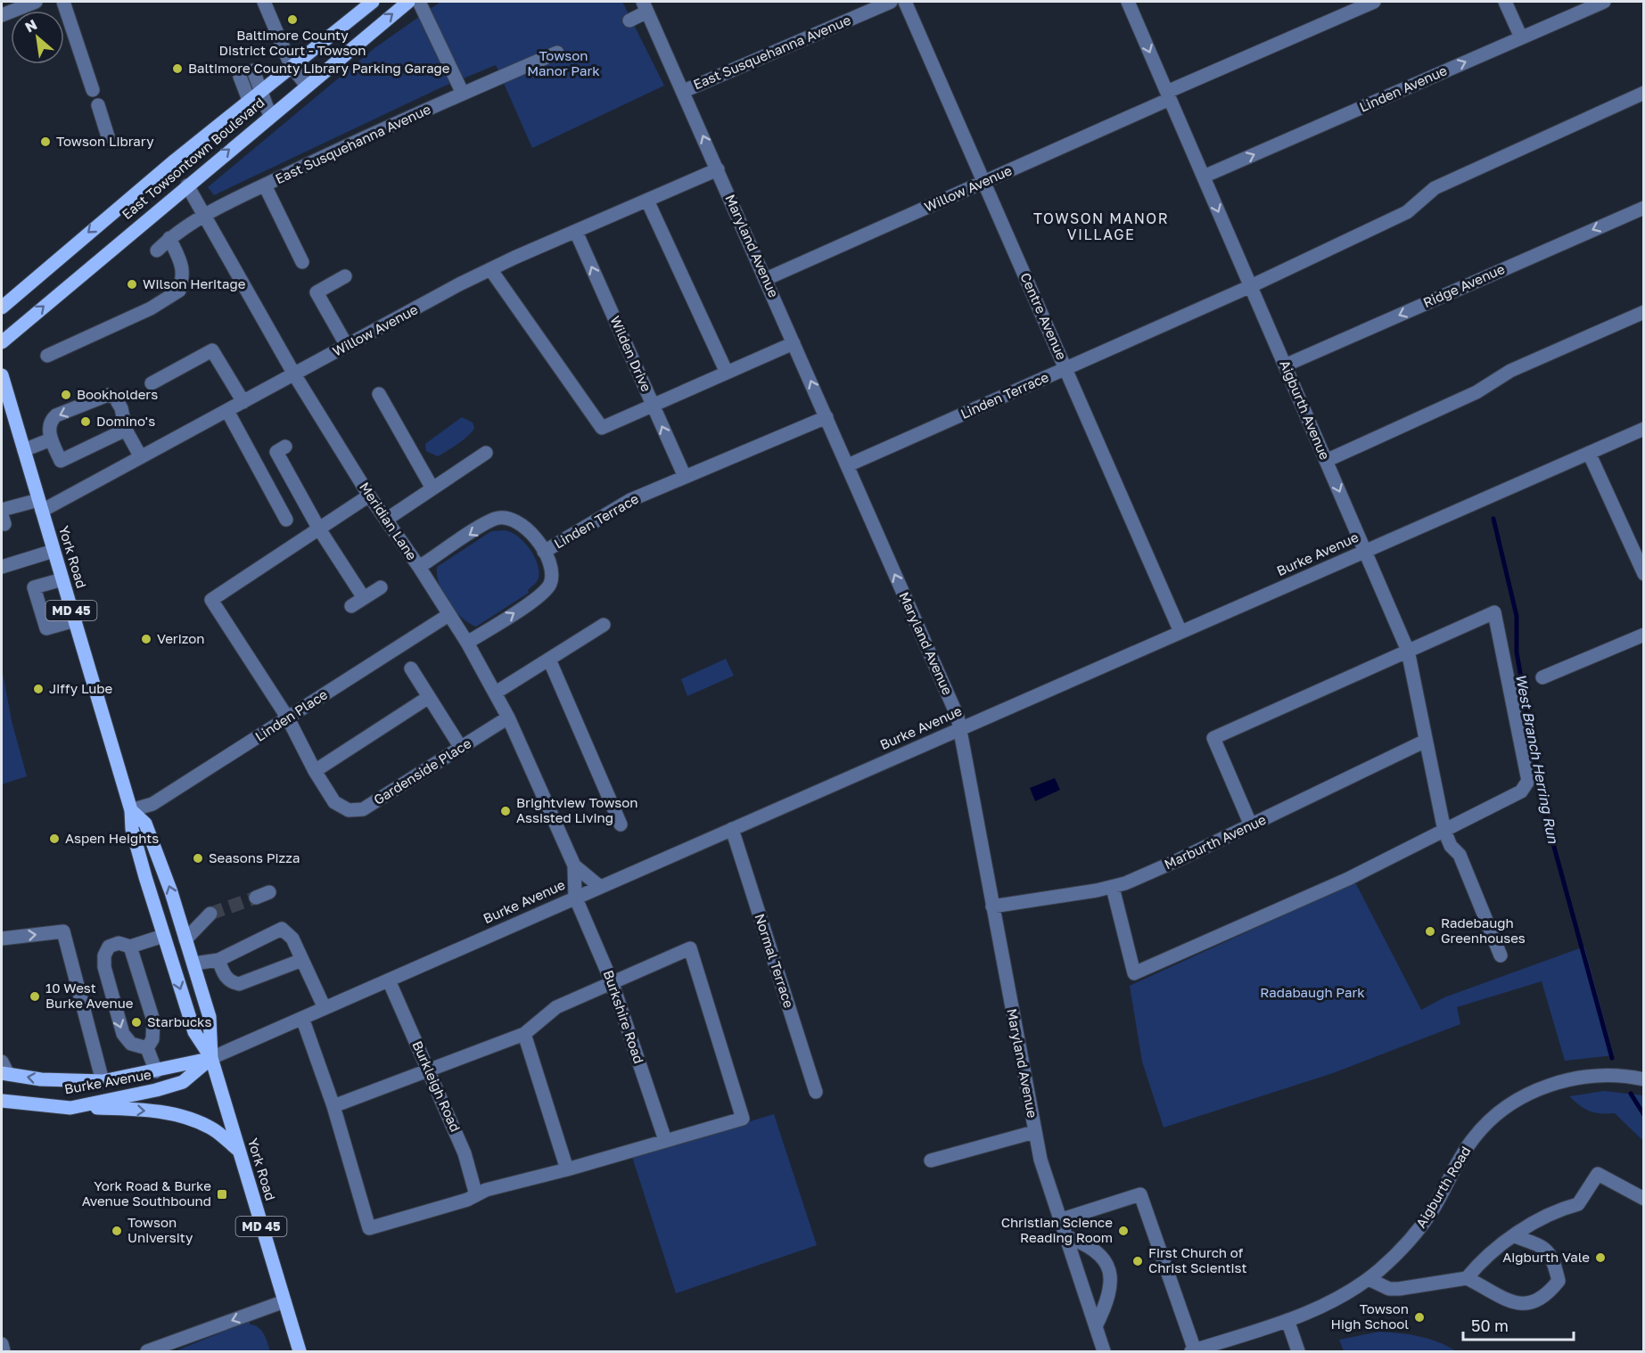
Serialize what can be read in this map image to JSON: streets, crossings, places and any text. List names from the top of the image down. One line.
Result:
{"streets":{"main road":["East Towsontown Boulevard","Burke Avenue","York Road","MD 45"],"street":["East Susquehanna Avenue","Linden Avenue","Willow Avenue","Maryland Avenue","Ridge Avenue","Centre Avenue","Wilden Drive","Linden Terrace","Aigburth Avenue","Meridian Lane","Linden Place","Gardenside Place","Marburth Avenue","Normal Terrace","Burkshire Road","Burkleigh Road","Aigburth Road"]},"crossings":[["East Susquehanna Avenue","Maryland Avenue"],["East Susquehanna Avenue","Meridian Lane"],["Linden Avenue","Aigburth Avenue"],["East Towsontown Boulevard","Meridian Lane"],["Willow Avenue","Maryland Avenue"],["Willow Avenue","Centre Avenue"],["Willow Avenue","Wilden Drive"],["Willow Avenue","Aigburth Avenue"],["Willow Avenue","Meridian Lane"],["Willow Avenue","York Road"],["Maryland Avenue","Linden Terrace"],["Maryland Avenue","Burke Avenue"],["Maryland Avenue","Marburth Avenue"],["Ridge Avenue","Aigburth Avenue"],["Centre Avenue","Linden Terrace"],["Centre Avenue","Burke Avenue"],["Wilden Drive","Linden Terrace"],["Linden Terrace","Aigburth Avenue"],["Aigburth Avenue","Burke Avenue"],["Aigburth Avenue","Marburth Avenue"],["Meridian Lane","Burke Avenue"],["Meridian Lane","Linden Place"],["Meridian Lane","Gardenside Place"],["Meridian Lane","Burkshire Road"],["Burke Avenue","York Road"],["Burke Avenue","Normal Terrace"],["Burke Avenue","Burkshire Road"],["Burke Avenue","Burkleigh Road"],["York Road","Linden Place"],["Linden Place","Gardenside Place"]],"one_way":["Linden Avenue"],"districts":["TOWSON MANOR VILLAGE"],"water":["West Branch Herring Run"],"parks":["Towson Manor Park","Radabaugh Park"],"places":{"other":["Baltimore County District Court - Towson","Baltimore County Library Parking Garage","Towson Library","Wilson Heritage","Bookholders","Domino's","Verizon","Jiffy Lube","Brightview Towson Assisted Living","Aspen Heights","Seasons Pizza","Radebaugh Greenhouses","10 West Burke Avenue","Starbucks","Towson University","Christian Science Reading Room","Aigburth Vale","First Church of Christ Scientist","Towson High School"],"transit":["York Road & Burke Avenue Southbound"]},"scale_bar":"50 m","north":"top left"}
